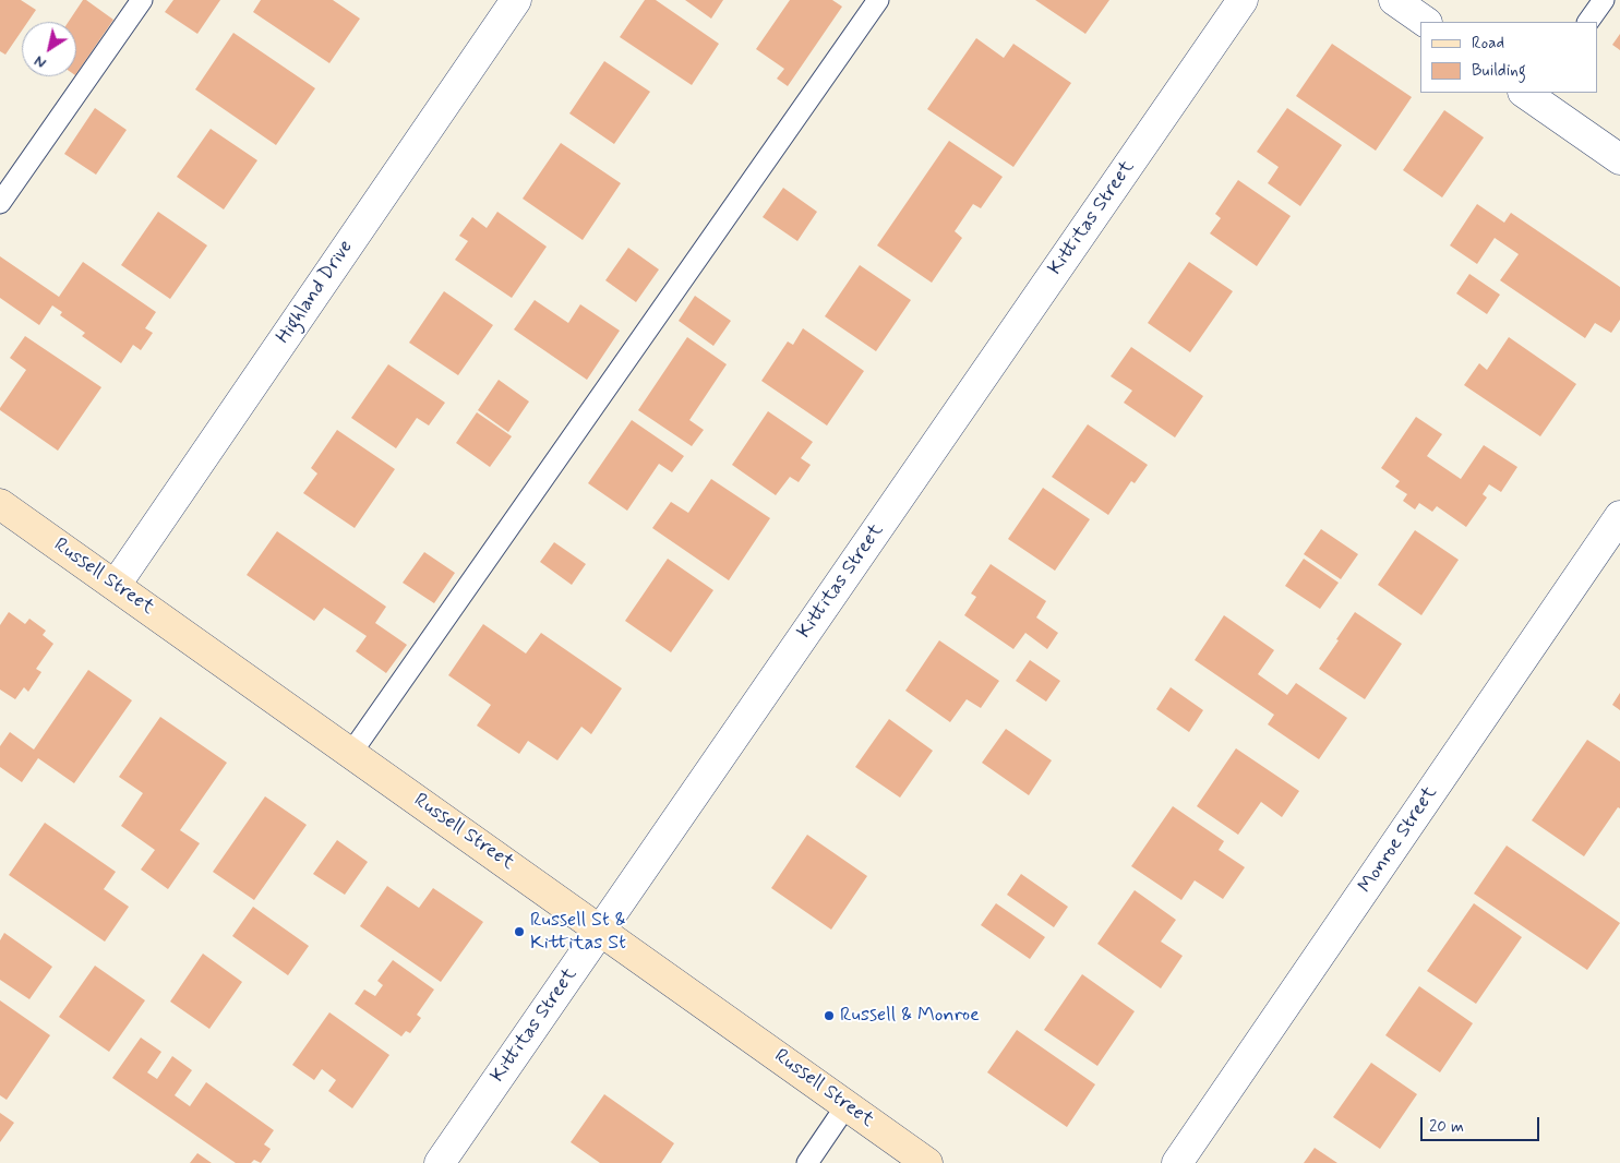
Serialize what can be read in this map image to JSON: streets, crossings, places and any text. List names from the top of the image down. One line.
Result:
{"streets":{"main road":["Russell Street"],"street":["Kittitas Street","Highland Drive","Monroe Street"]},"crossings":[["Kittitas Street","Russell Street"],["Highland Drive","Russell Street"]],"places":["Russell St & Kittitas St","Russell & Monroe"],"legend":["Road","Building"],"scale_bar":"20 m","north":"bottom left"}
